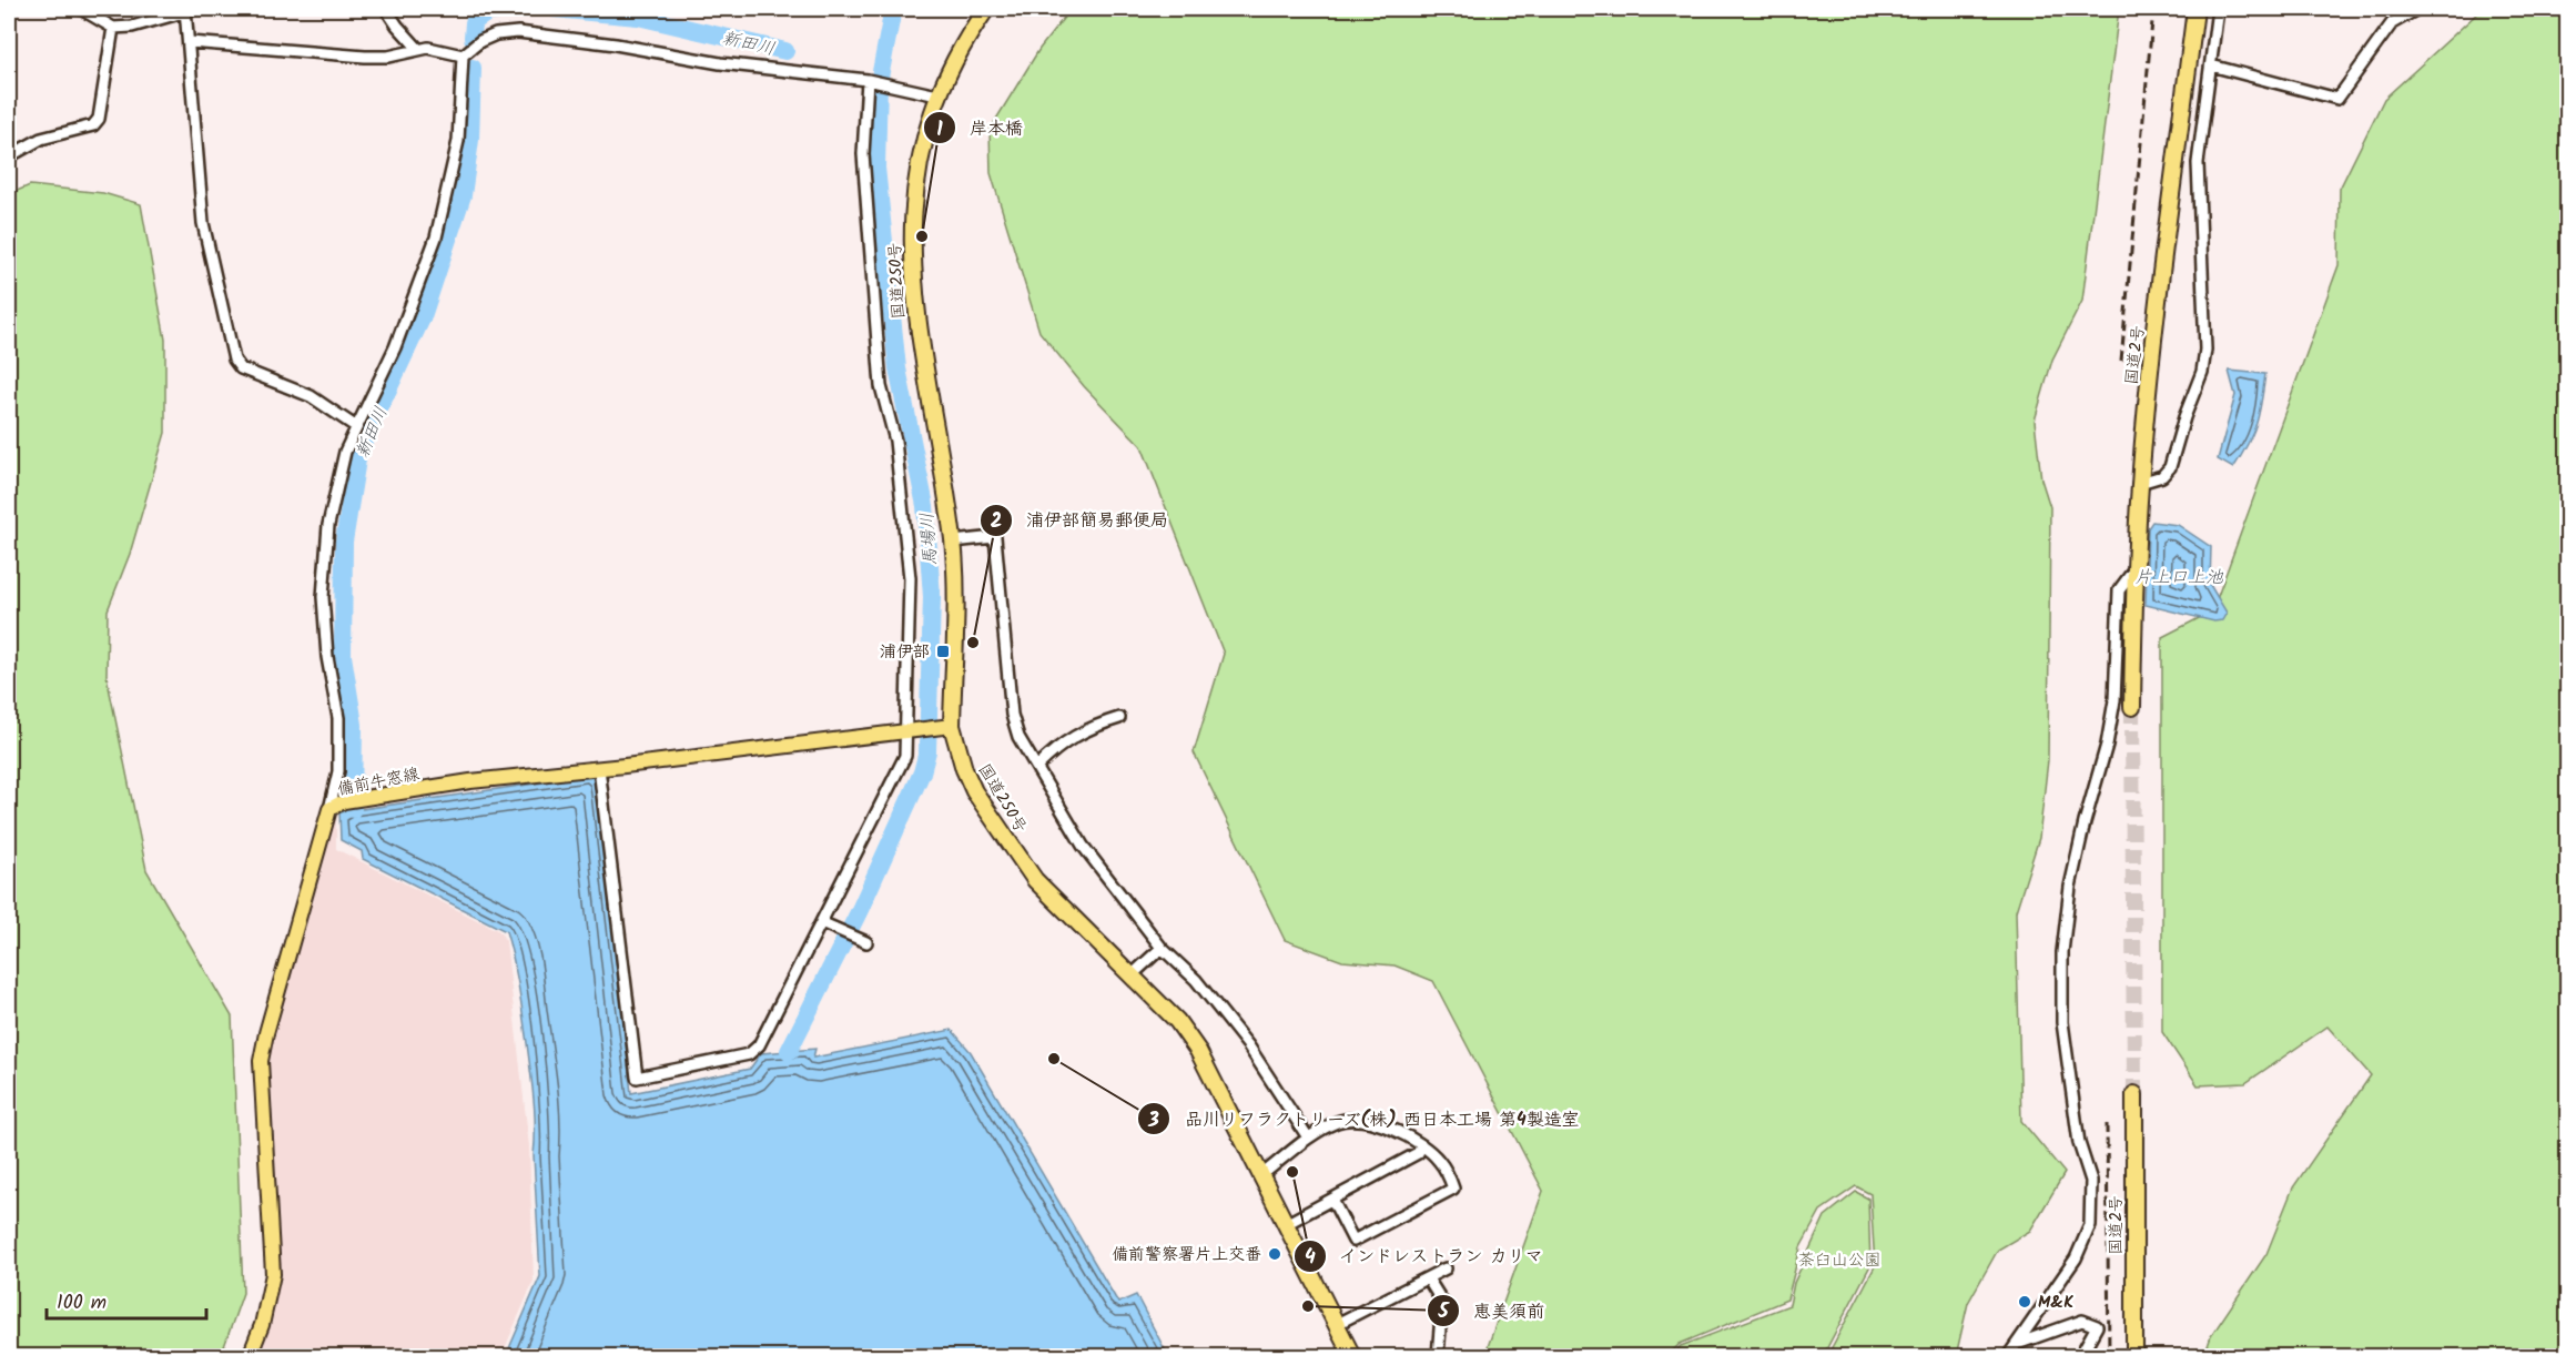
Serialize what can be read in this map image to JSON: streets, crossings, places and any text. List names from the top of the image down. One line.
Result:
{"streets":{"highway":["国道250号","国道2号"],"main road":["備前牛窓線"]},"crossings":[["国道250号","備前牛窓線"]],"water":["新田川","馬場川","片上口上池"],"parks":["茶臼山公園"],"places":{"other":["岸本橋","浦伊部簡易郵便局","品川リフラクトリーズ(株) 西日本工場 第4製造室","インドレストラン カリマ","備前警察署片上交番","M&K","恵美須前"],"transit":["浦伊部"]},"scale_bar":"100 m"}
